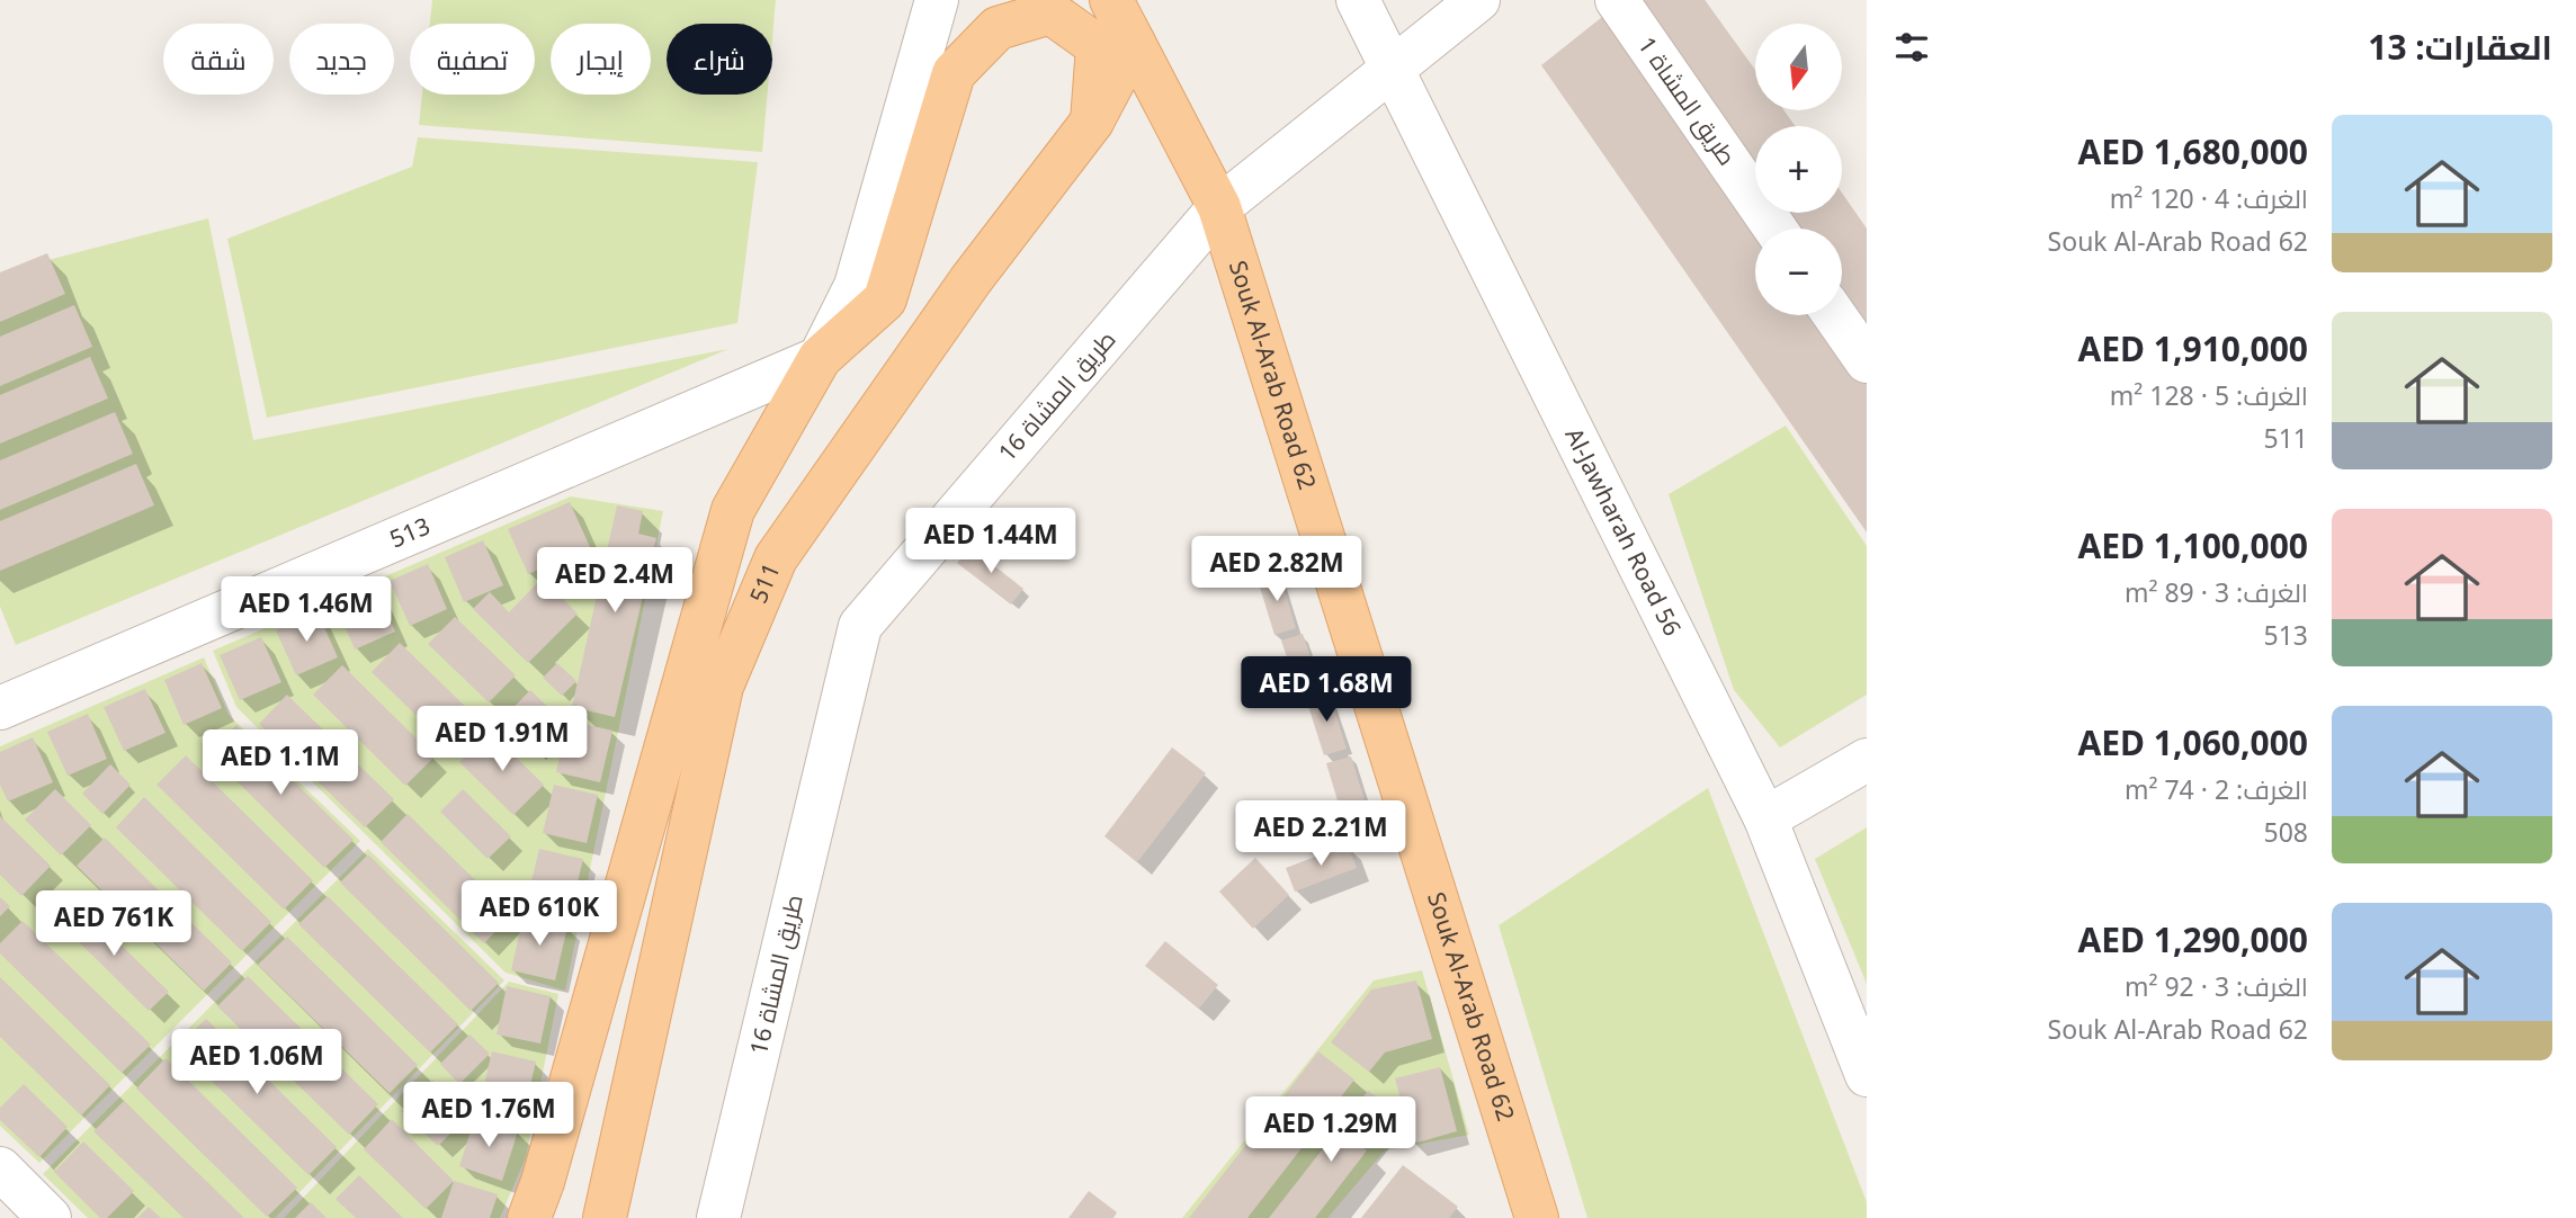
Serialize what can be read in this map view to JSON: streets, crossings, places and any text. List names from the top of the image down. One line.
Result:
{"streets":{"main road":["Souk Al-Arab Road 62","511"],"street":["طريق المشاة 1","طريق المشاة 16","513","Al-Jawharah Road 56"]},"crossings":[["Souk Al-Arab Road 62","طريق المشاة 16"],["Souk Al-Arab Road 62","511"],["طريق المشاة 16","Al-Jawharah Road 56"],["513","511"]],"north":"bottom","page":{"heading":"العقارات: 13","map_buttons":["+","−"],"chip":["شراء","إيجار","تصفية","جديد","شقة"],"list":[{"name":"AED 1,680,000","note":"الغرف: 4 · 120 m² · Souk Al-Arab Road 62"},{"name":"AED 1,910,000","note":"الغرف: 5 · 128 m² · 511"},{"name":"AED 1,100,000","note":"الغرف: 3 · 89 m² · 513"},{"name":"AED 1,060,000","note":"الغرف: 2 · 74 m² · 508"},{"name":"AED 1,290,000","note":"الغرف: 3 · 92 m² · Souk Al-Arab Road 62"}],"price":["AED 1.44M","AED 2.82M","AED 2.4M","AED 1.46M","AED 1.68M","AED 1.91M","AED 1.1M","AED 2.21M","AED 610K","AED 761K","AED 1.06M","AED 1.76M","AED 1.29M"]}}
